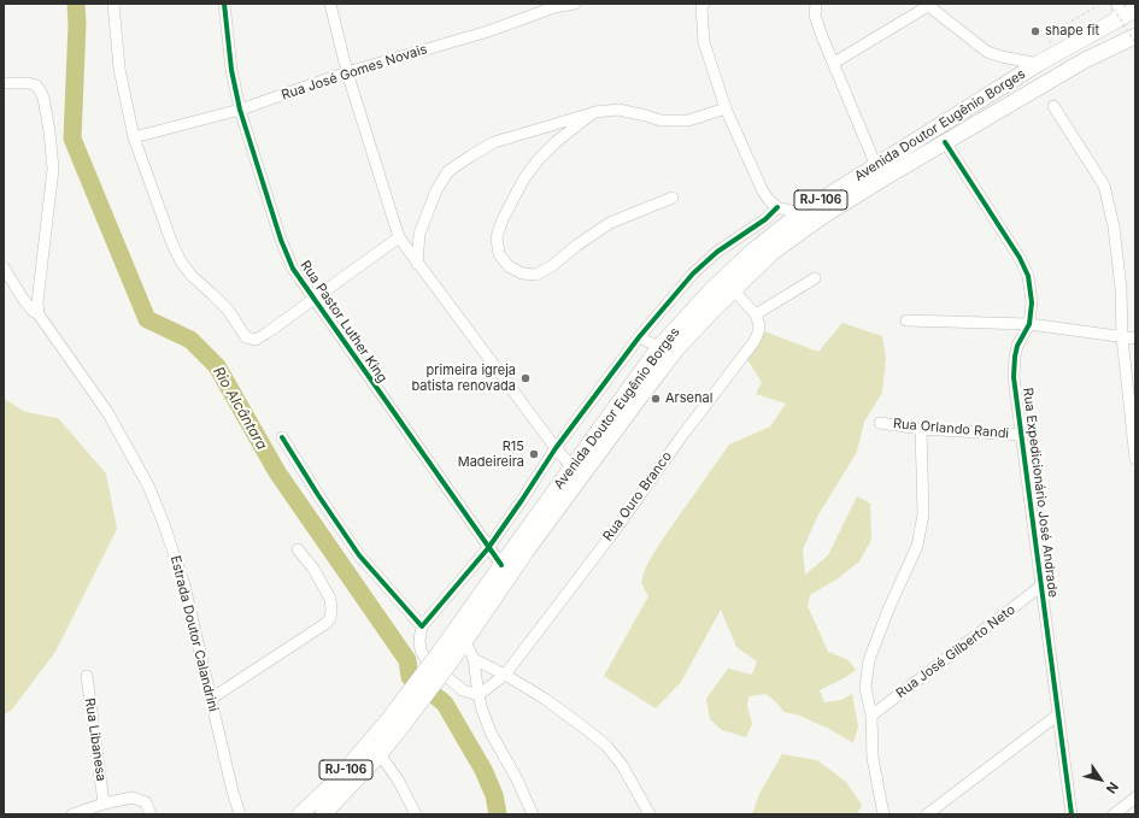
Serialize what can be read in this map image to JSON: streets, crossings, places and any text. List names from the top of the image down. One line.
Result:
{"streets":{"highway":["Avenida Doutor Eugênio Borges","RJ-106"],"street":["Rua José Gomes Novais","Rua Pastor Luther King","Rua Orlando Randi","Rua Expedicionário José Andrade","Rua Ouro Branco","Estrada Doutor Calandrini","Rua José Gilberto Neto","Rua Libanesa"]},"crossings":[["Rua José Gomes Novais","Rua Pastor Luther King"],["Avenida Doutor Eugênio Borges","Rua Pastor Luther King"],["Avenida Doutor Eugênio Borges","Rua Expedicionário José Andrade"],["Rua Orlando Randi","Rua Expedicionário José Andrade"],["Rua Expedicionário José Andrade","Rua José Gilberto Neto"]],"water":["Rio Alcântara"],"places":["shape fit","primeira igreja batista renovada","Arsenal","R15 Madeireira"],"north":"bottom right"}
